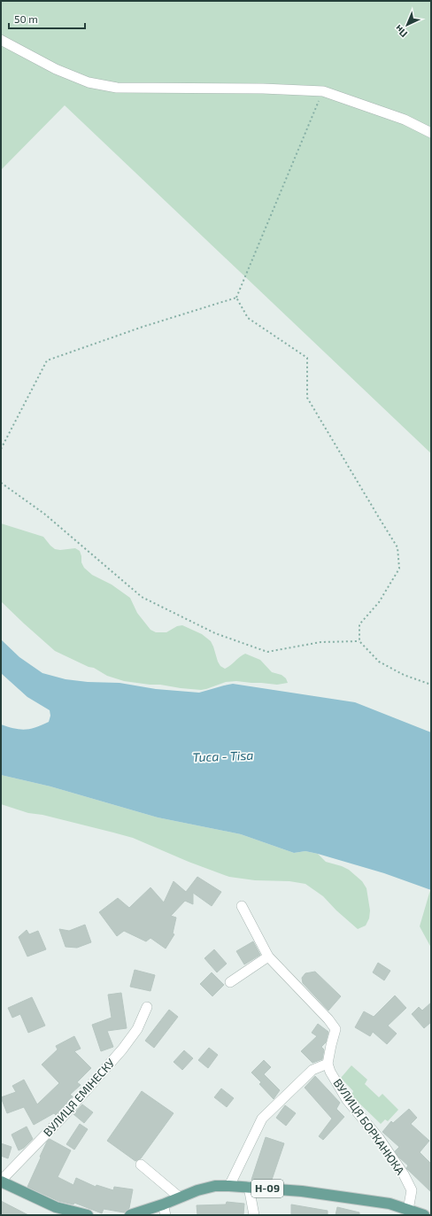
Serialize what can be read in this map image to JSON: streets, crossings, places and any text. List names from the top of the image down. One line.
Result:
{"streets":{"main road":["Н-09"],"street":["ВУЛИЦЯ ЕМІНЕСКУ","ВУЛИЦЯ БОРКАНЮКА"]},"crossings":[["ВУЛИЦЯ БОРКАНЮКА","Н-09"]],"water":["Тиса - Tisa"],"scale_bar":"50 m","north":"bottom left"}
